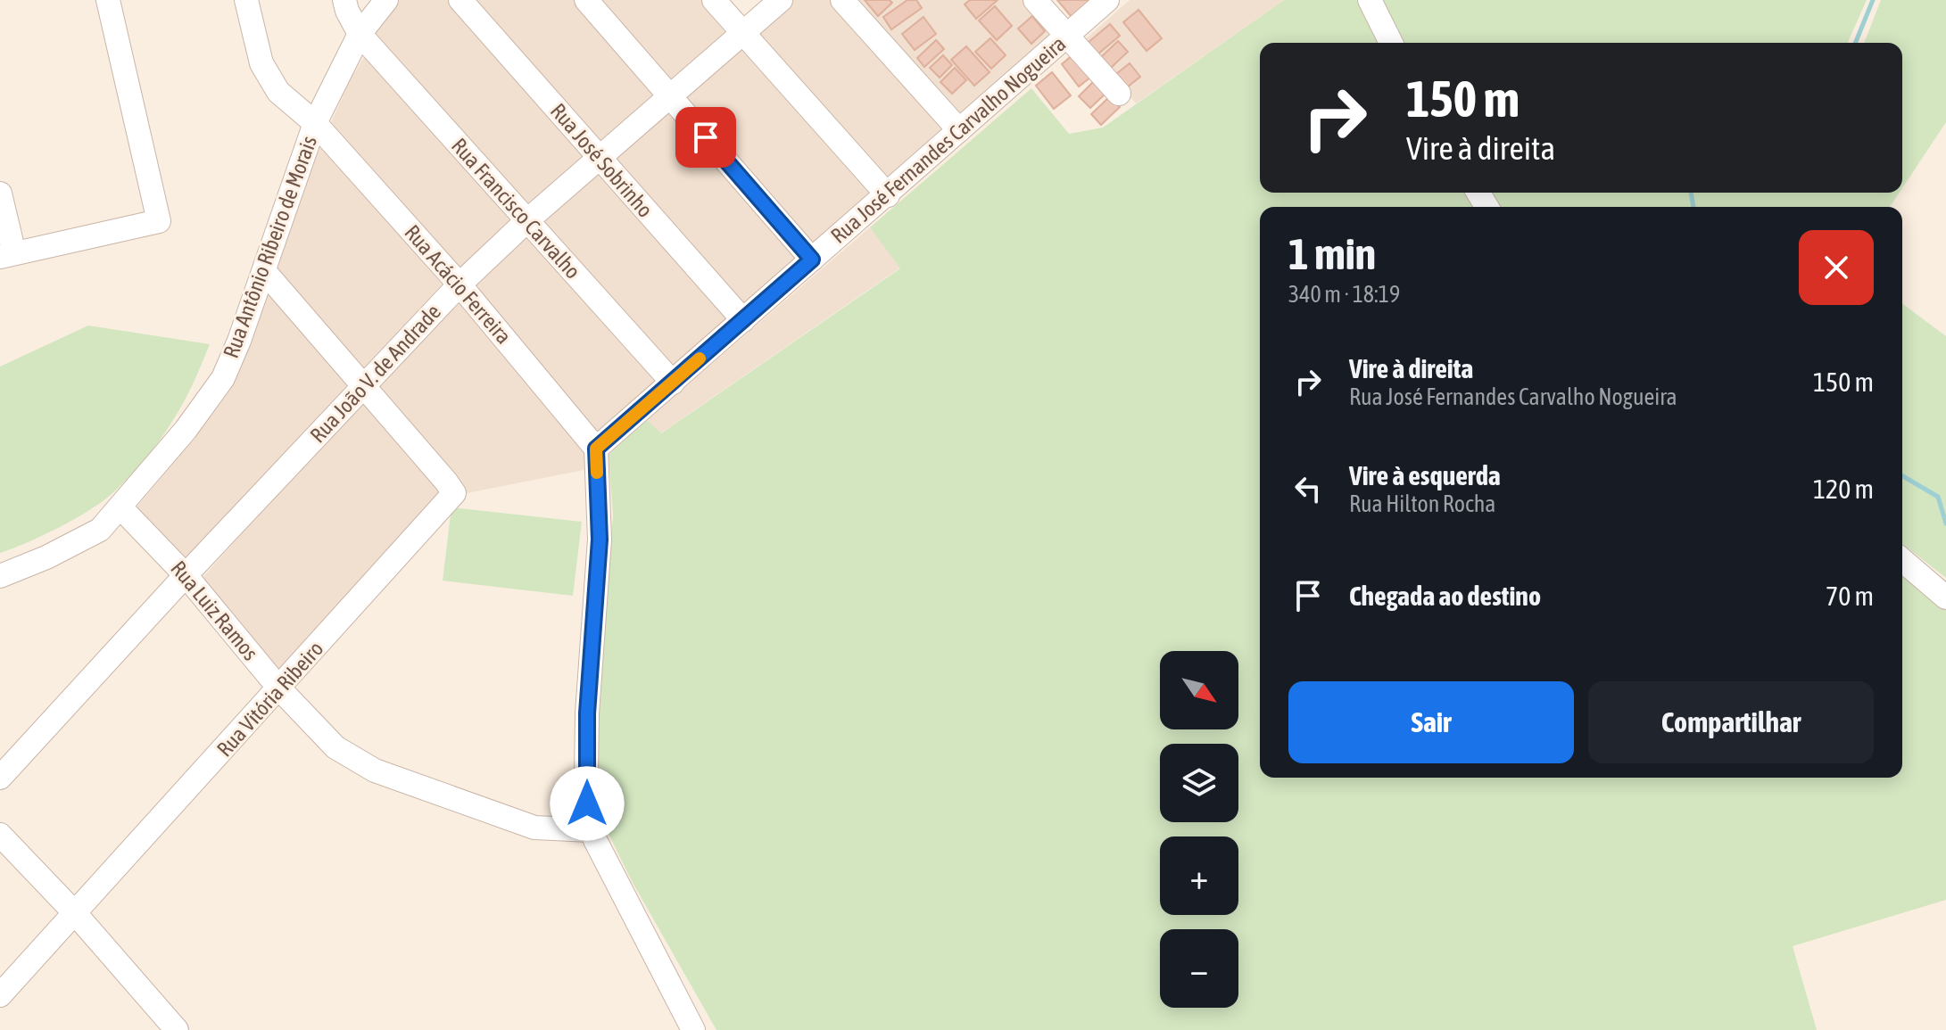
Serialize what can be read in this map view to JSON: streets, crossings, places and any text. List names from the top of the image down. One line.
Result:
{"streets":{"street":["Rua José Fernandes Carvalho Nogueira","Rua José Sobrinho","Rua Francisco Carvalho","Rua Antônio Ribeiro de Morais","Rua Acácio Ferreira","Rua João V. de Andrade","Rua Luiz Ramos","Rua Vitória Ribeiro"]},"crossings":[["Rua José Fernandes Carvalho Nogueira","Rua José Sobrinho"],["Rua José Fernandes Carvalho Nogueira","Rua Francisco Carvalho"],["Rua José Fernandes Carvalho Nogueira","Rua Acácio Ferreira"],["Rua José Sobrinho","Rua João V. de Andrade"],["Rua Francisco Carvalho","Rua Antônio Ribeiro de Morais"],["Rua Francisco Carvalho","Rua João V. de Andrade"],["Rua Antônio Ribeiro de Morais","Rua Acácio Ferreira"],["Rua Antônio Ribeiro de Morais","Rua Luiz Ramos"],["Rua Acácio Ferreira","Rua João V. de Andrade"],["Rua João V. de Andrade","Rua Luiz Ramos"],["Rua João V. de Andrade","Rua Vitória Ribeiro"],["Rua Luiz Ramos","Rua Vitória Ribeiro"]],"north":"bottom right","page":{"turn":["150 m","Vire à direita"],"heading":["1 min","340 m · 18:19"],"list":[{"name":"Vire à direita","note":"Rua José Fernandes Carvalho Nogueira","value":"150 m"},{"name":"Vire à esquerda","note":"Rua Hilton Rocha","value":"120 m"},{"name":"Chegada ao destino","value":"70 m"}],"map_buttons":["+","−"],"buttons":["Sair","Compartilhar"]}}
